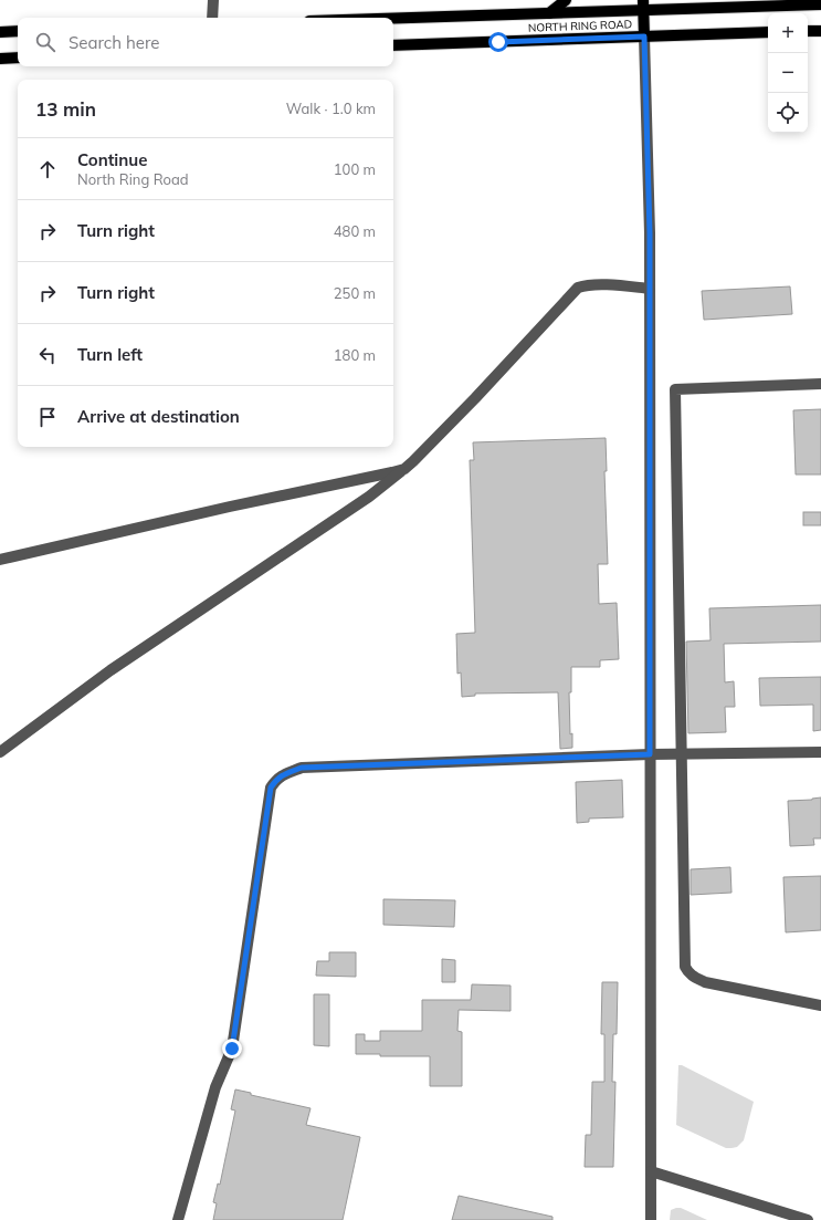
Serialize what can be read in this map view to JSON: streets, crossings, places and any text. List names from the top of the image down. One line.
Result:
{"streets":{"main road":["NORTH RING ROAD"]},"page":{"map_buttons":["+","−"],"search":"Search here","heading":["13 min","Walk · 1.0 km"],"list":[["Continue","North Ring Road","100 m"],["Turn right","480 m"],["Turn right","250 m"],["Turn left","180 m"],"Arrive at destination"]}}
